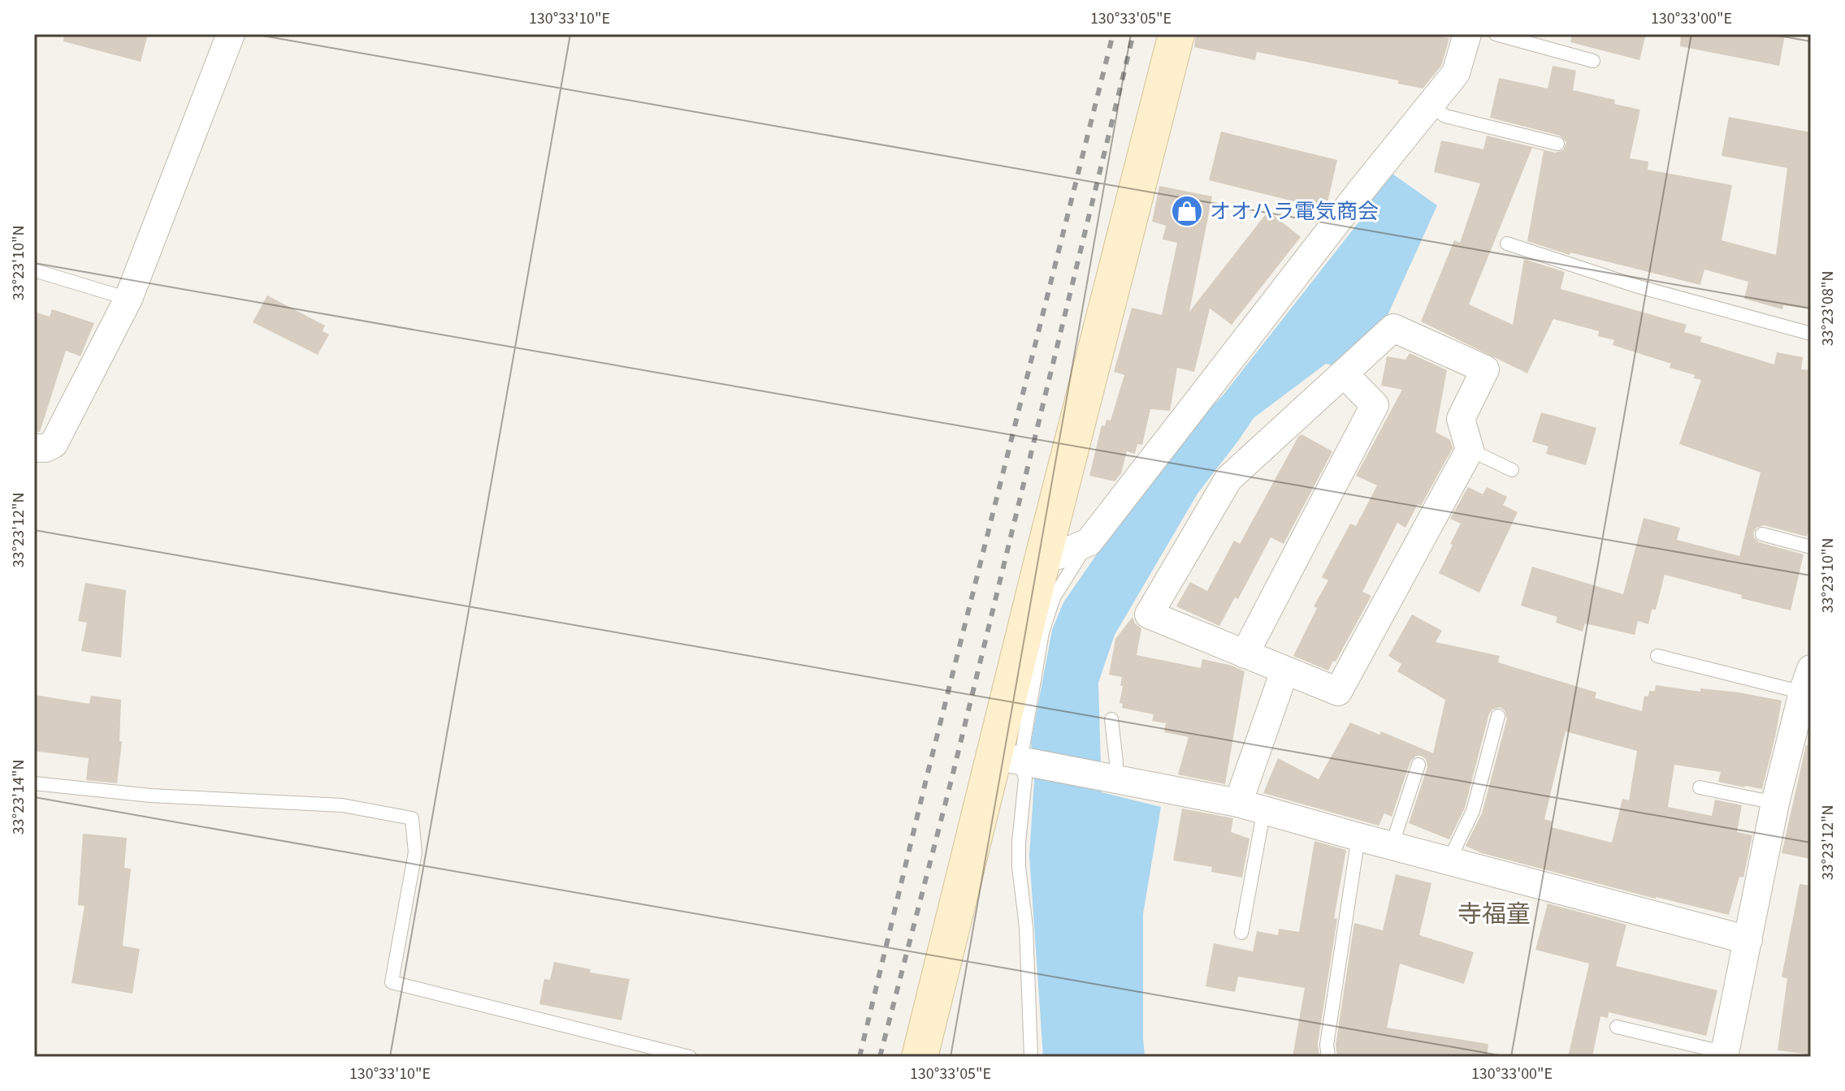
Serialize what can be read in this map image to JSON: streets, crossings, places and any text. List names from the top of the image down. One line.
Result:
{"districts":["寺福童"],"places":{"shop":["オオハラ電気商会"]},"coordinates":["130°33'10\"E","130°33'05\"E","130°33'00\"E","33°23'10\"N","33°23'08\"N","33°23'12\"N","33°23'14\"N"]}
